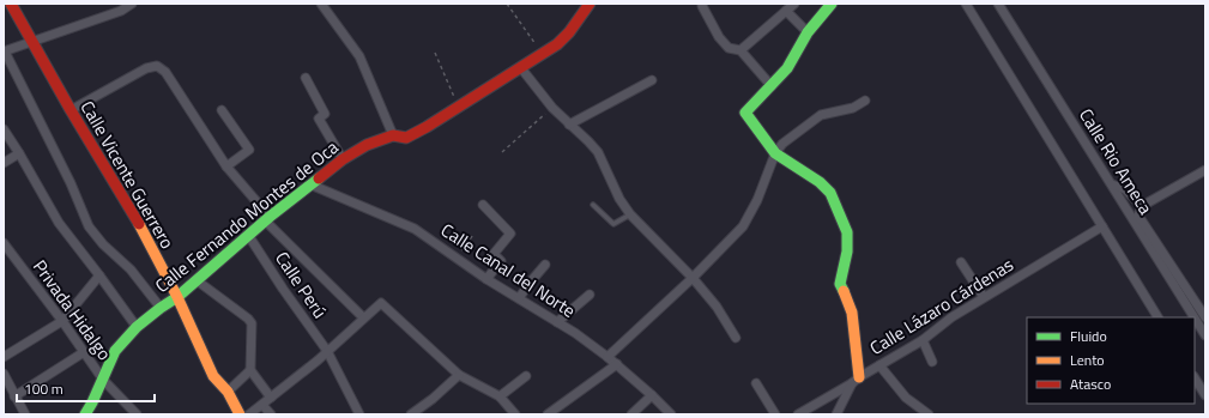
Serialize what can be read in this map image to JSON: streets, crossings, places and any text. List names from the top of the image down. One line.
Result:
{"streets":{"street":["Calle Rio Ameca","Calle Vicente Guerrero","Calle Fernando Montes de Oca","Calle Canal del Norte","Calle Perú","Calle Lázaro Cárdenas","Privada Hidalgo"]},"crossings":[["Calle Vicente Guerrero","Calle Fernando Montes de Oca"],["Calle Fernando Montes de Oca","Calle Canal del Norte"],["Calle Fernando Montes de Oca","Calle Perú"],["Calle Fernando Montes de Oca","Privada Hidalgo"]],"legend":["Fluido","Lento","Atasco"],"scale_bar":"100 m"}
